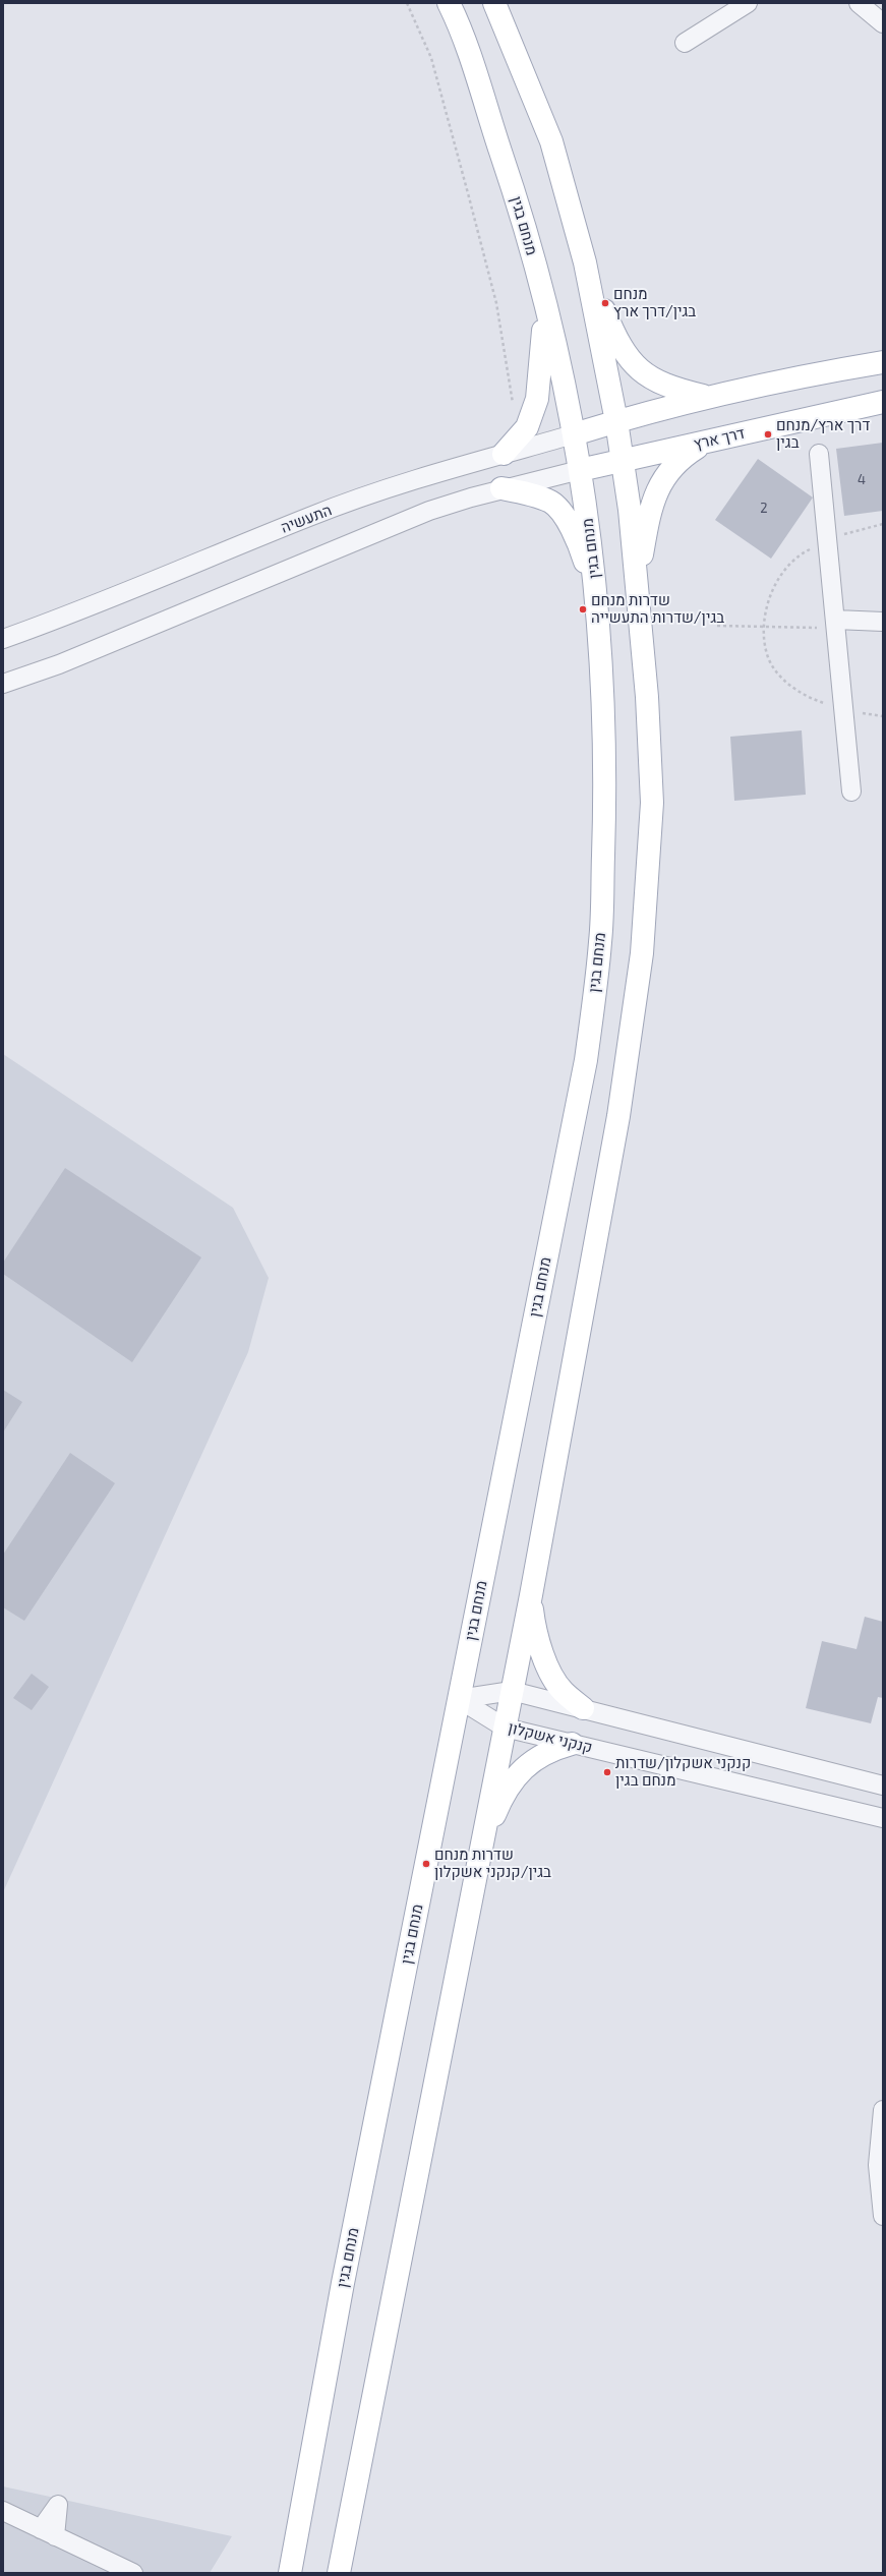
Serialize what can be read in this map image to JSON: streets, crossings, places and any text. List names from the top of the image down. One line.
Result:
{"streets":{"main road":["מנחם בגין","דרך ארץ","התעשיה"],"street":["קנקני אשקלון"]},"crossings":[["מנחם בגין","דרך ארץ"],["מנחם בגין","התעשיה"],["מנחם בגין","קנקני אשקלון"]],"places":["מנחם בגין/דרך ארץ","דרך ארץ/מנחם בגין","שדרות מנחם בגין/שדרות התעשייה","קנקני אשקלון/שדרות מנחם בגין","שדרות מנחם בגין/קנקני אשקלון"],"house_numbers":["4","2"]}
